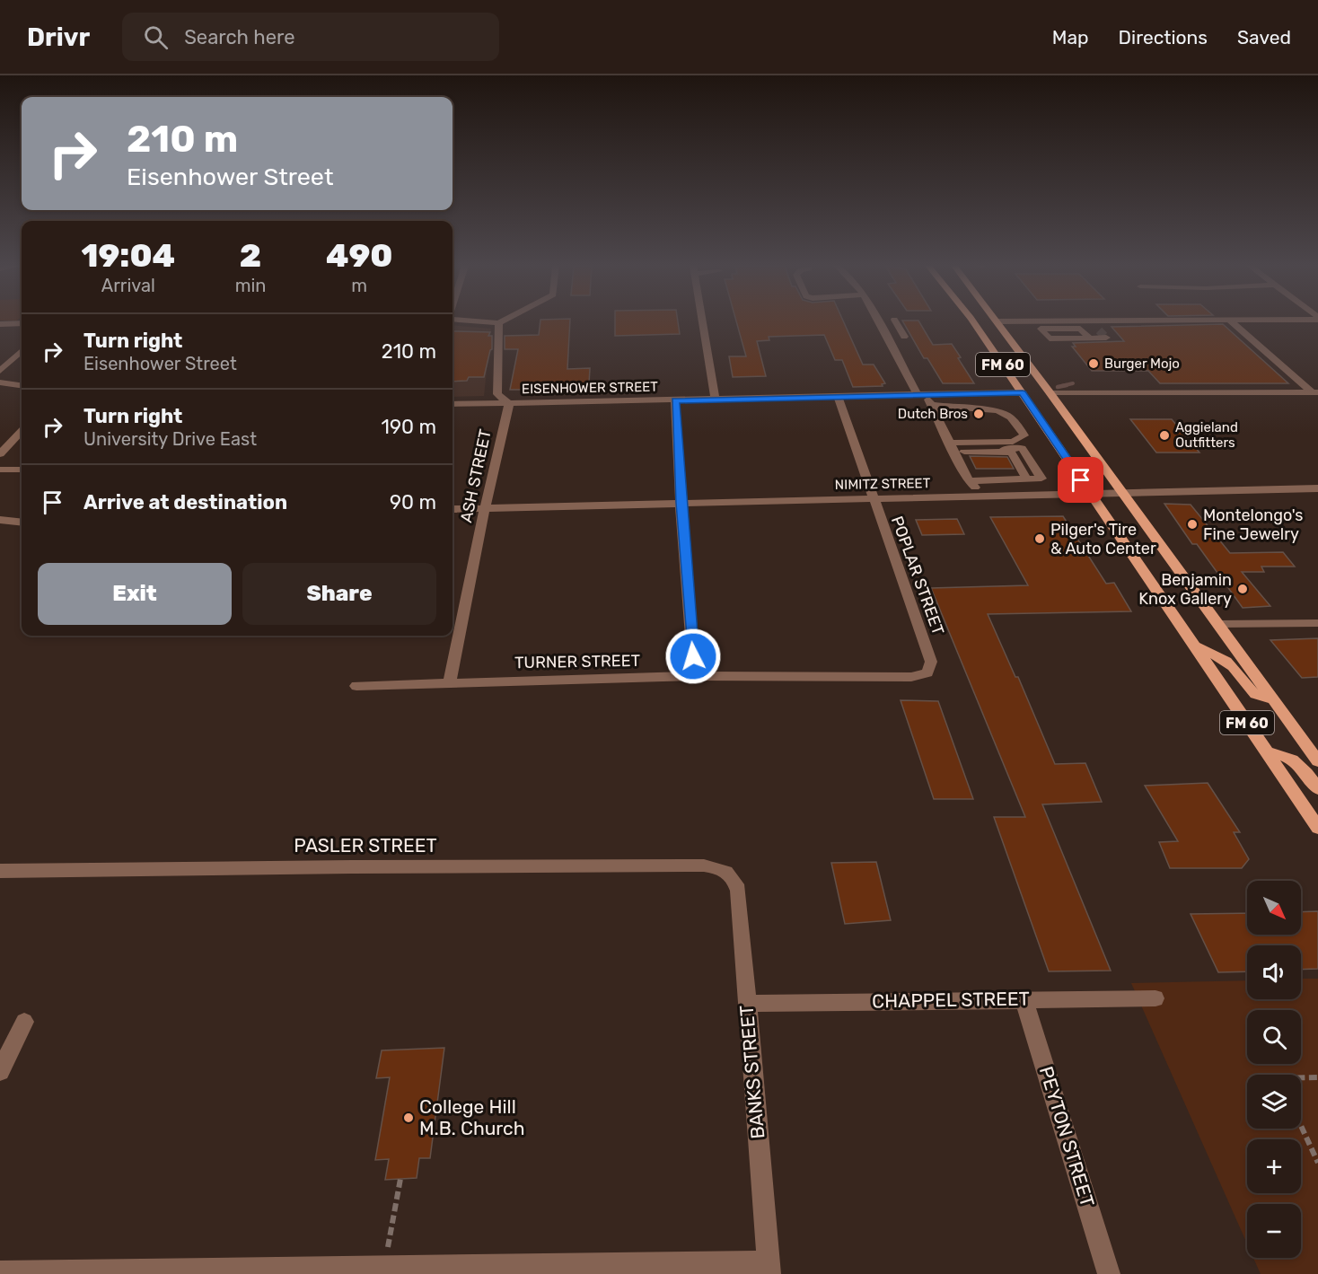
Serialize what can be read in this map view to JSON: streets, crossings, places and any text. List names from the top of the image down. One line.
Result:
{"streets":{"main road":["FM 60"],"street":["EISENHOWER STREET","ASH STREET","NIMITZ STREET","POPLAR STREET","TURNER STREET","PASLER STREET","CHAPPEL STREET","BANKS STREET","PEYTON STREET"]},"crossings":[["FM 60","EISENHOWER STREET"],["FM 60","NIMITZ STREET"],["EISENHOWER STREET","ASH STREET"],["EISENHOWER STREET","POPLAR STREET"],["ASH STREET","NIMITZ STREET"],["ASH STREET","TURNER STREET"],["NIMITZ STREET","POPLAR STREET"],["POPLAR STREET","TURNER STREET"],["PASLER STREET","BANKS STREET"],["CHAPPEL STREET","BANKS STREET"],["CHAPPEL STREET","PEYTON STREET"]],"places":["Burger Mojo","Dutch Bros","Aggieland Outfitters","Montelongo's Fine Jewelry","Pilger's Tire & Auto Center","Benjamin Knox Gallery","College Hill M.B. Church"],"north":"bottom right","page":{"header":"Drivr","search":"Search here","nav":["Map","Directions","Saved"],"turn":["210 m","Eisenhower Street"],"eta":["19:04","Arrival","2","min","490","m"],"list":[{"name":"Turn right","note":"Eisenhower Street","value":"210 m"},{"name":"Turn right","note":"University Drive East","value":"190 m"},{"name":"Arrive at destination","value":"90 m"}],"buttons":["Exit","Share"],"map_buttons":["+","−"]}}
